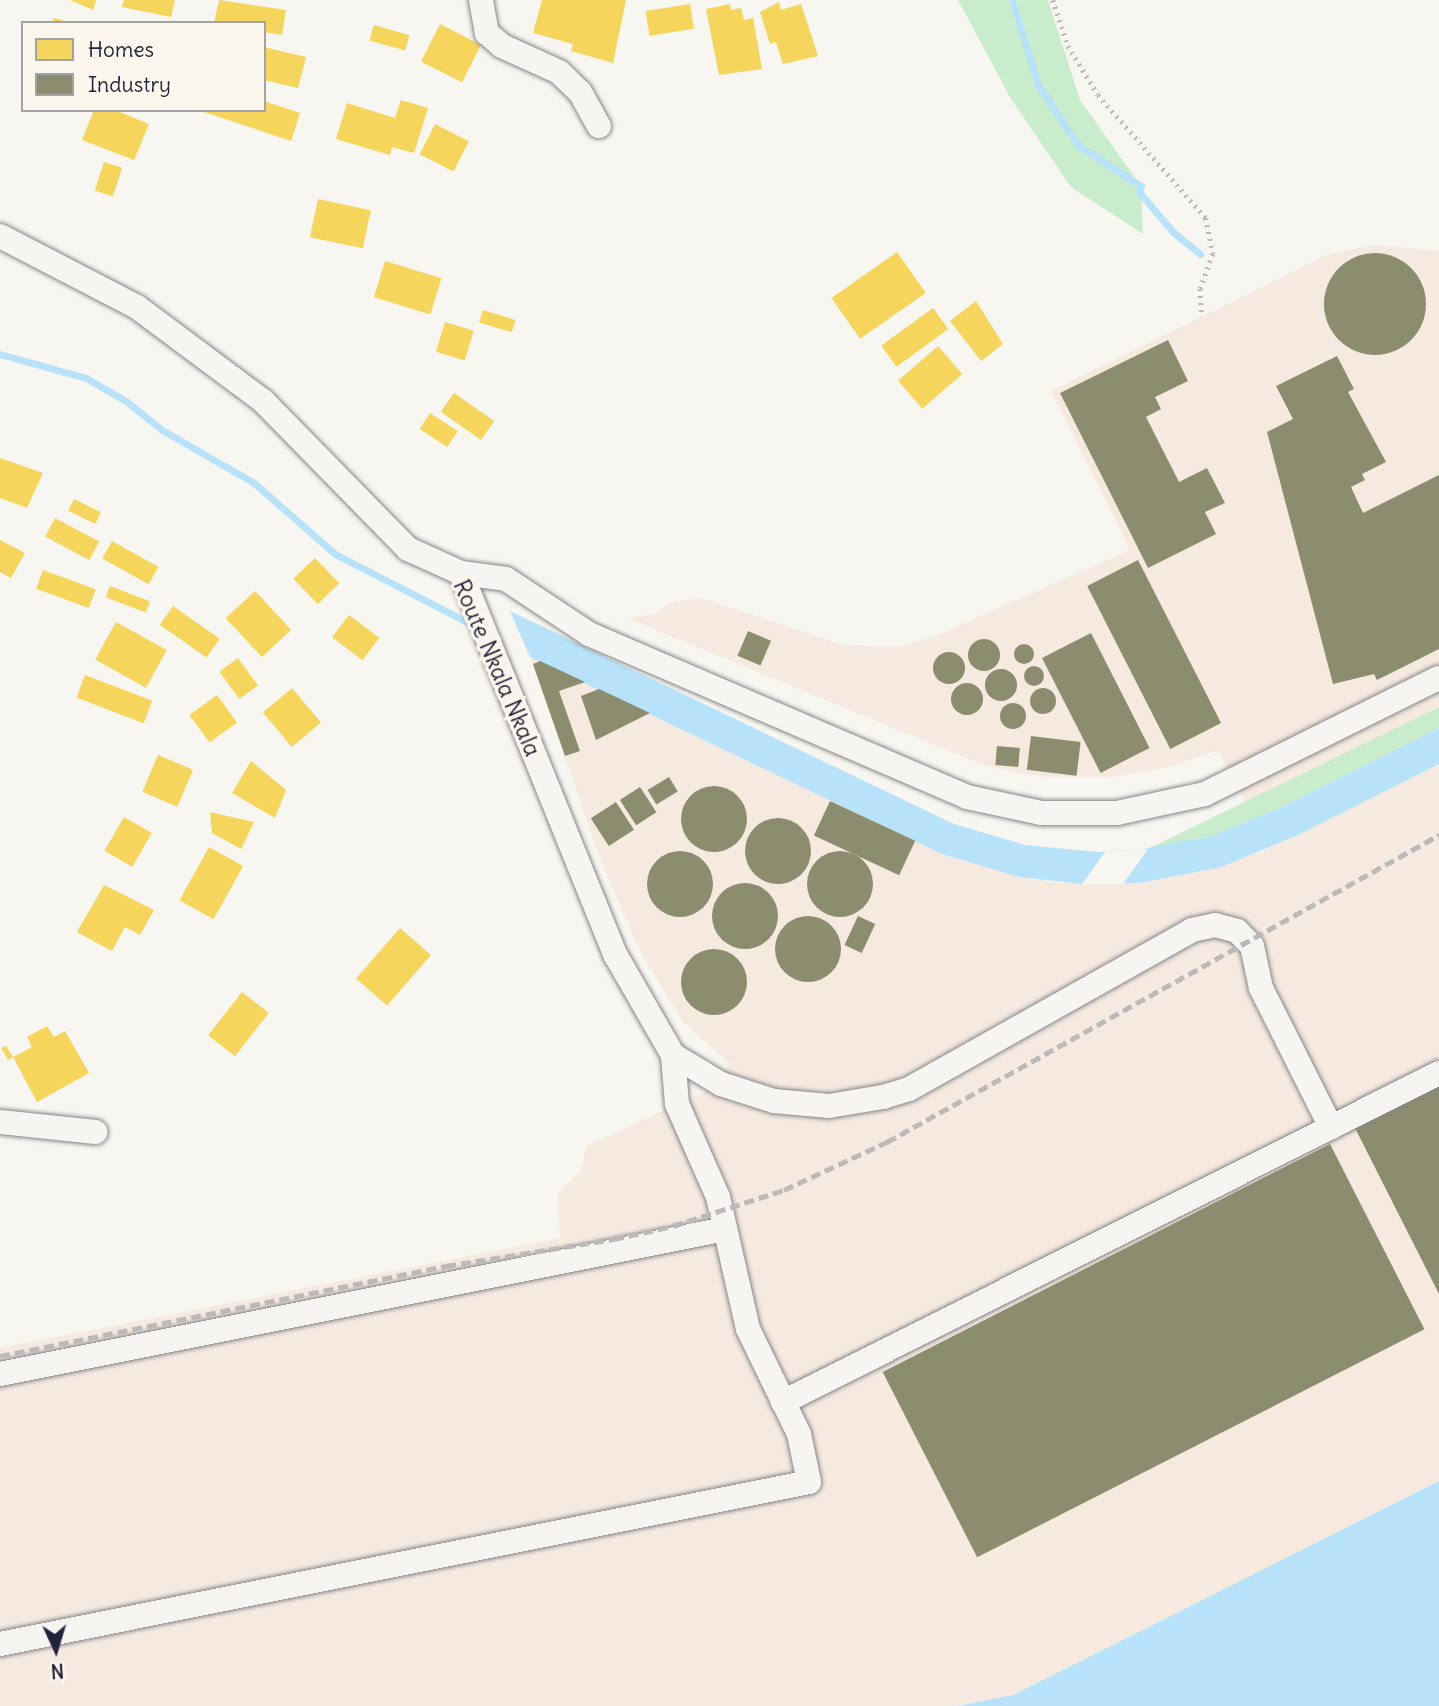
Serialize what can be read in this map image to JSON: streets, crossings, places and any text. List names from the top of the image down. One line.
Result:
{"streets":{"street":["Route Nkala Nkala"]},"legend":["Homes","Industry"],"north":"bottom"}
